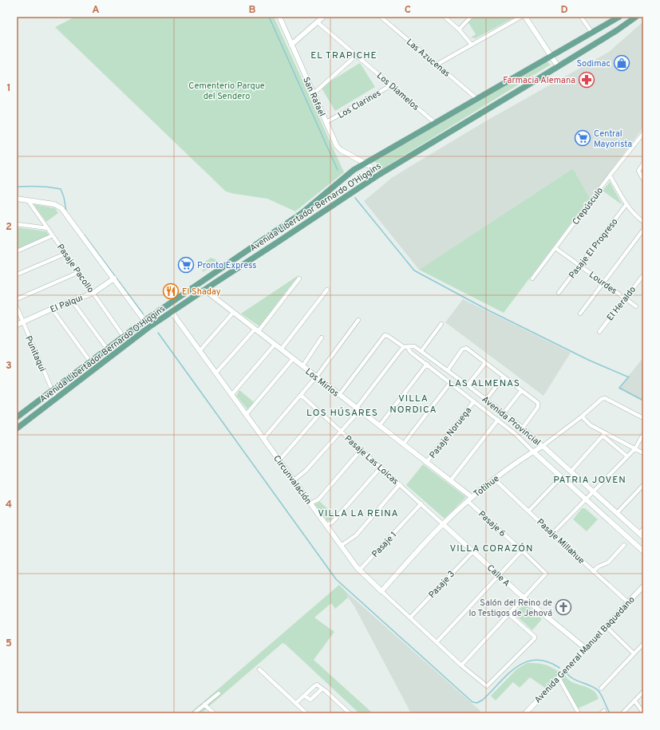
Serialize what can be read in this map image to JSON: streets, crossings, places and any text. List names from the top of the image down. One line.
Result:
{"streets":{"main road":["Avenida Libertador Bernardo O'Higgins"],"street":["Las Azucenas","Los Diamelos","San Rafael","Los Clarines","Crepúsculo","Pasaje El Progreso","Pasaje Pacollo","Lourdes","El Palqui","El Heraldo","Punitaqui","Los Mirlos","Avenida Provincial","Pasaje Noruega","Pasaje Las Loicas","Circunvalación","Totihue","Pasaje 6","Pasaje Millahue","Pasaje 1","Calle A","Pasaje 3","Avenida General Manuel Baquedano"]},"crossings":[["Las Azucenas","Avenida Libertador Bernardo O'Higgins"],["Los Diamelos","Los Clarines"],["Los Diamelos","Avenida Libertador Bernardo O'Higgins"],["San Rafael","Los Clarines"],["San Rafael","Avenida Libertador Bernardo O'Higgins"],["Crepúsculo","Lourdes"],["Avenida Libertador Bernardo O'Higgins","Pasaje Pacollo"],["Avenida Libertador Bernardo O'Higgins","Punitaqui"],["Avenida Libertador Bernardo O'Higgins","Los Mirlos"],["Avenida Libertador Bernardo O'Higgins","Circunvalación"],["Pasaje El Progreso","Lourdes"],["Pasaje Pacollo","El Palqui"],["Lourdes","El Heraldo"],["El Palqui","Punitaqui"],["Los Mirlos","Pasaje Noruega"],["Los Mirlos","Totihue"],["Los Mirlos","Pasaje 6"],["Avenida Provincial","Pasaje Noruega"],["Avenida Provincial","Totihue"],["Pasaje Las Loicas","Totihue"],["Pasaje Las Loicas","Pasaje 1"],["Pasaje Las Loicas","Calle A"],["Circunvalación","Totihue"],["Circunvalación","Pasaje 1"],["Circunvalación","Pasaje 3"],["Totihue","Pasaje 6"],["Totihue","Pasaje Millahue"],["Totihue","Calle A"],["Pasaje 6","Calle A"],["Pasaje Millahue","Avenida General Manuel Baquedano"],["Calle A","Pasaje 3"],["Calle A","Avenida General Manuel Baquedano"]],"districts":["EL TRAPICHE","LAS ALMENAS","VILLA NORDICA","LOS HÚSARES","PATRIA JOVEN","VILLA LA REINA","VILLA CORAZÓN"],"parks":["Cementerio Parque del Sendero"],"places":{"shop":["Sodimac"],"pharmacy":["Farmacia Alemana"],"supermarket":["Central Mayorista","Pronto Express"],"restaurant":["El Shaday"],"church":["Salón del Reino de lo Testigos de Jehová"]},"grid":{"columns":["A","B","C","D"],"rows":["1","2","3","4","5"]}}
